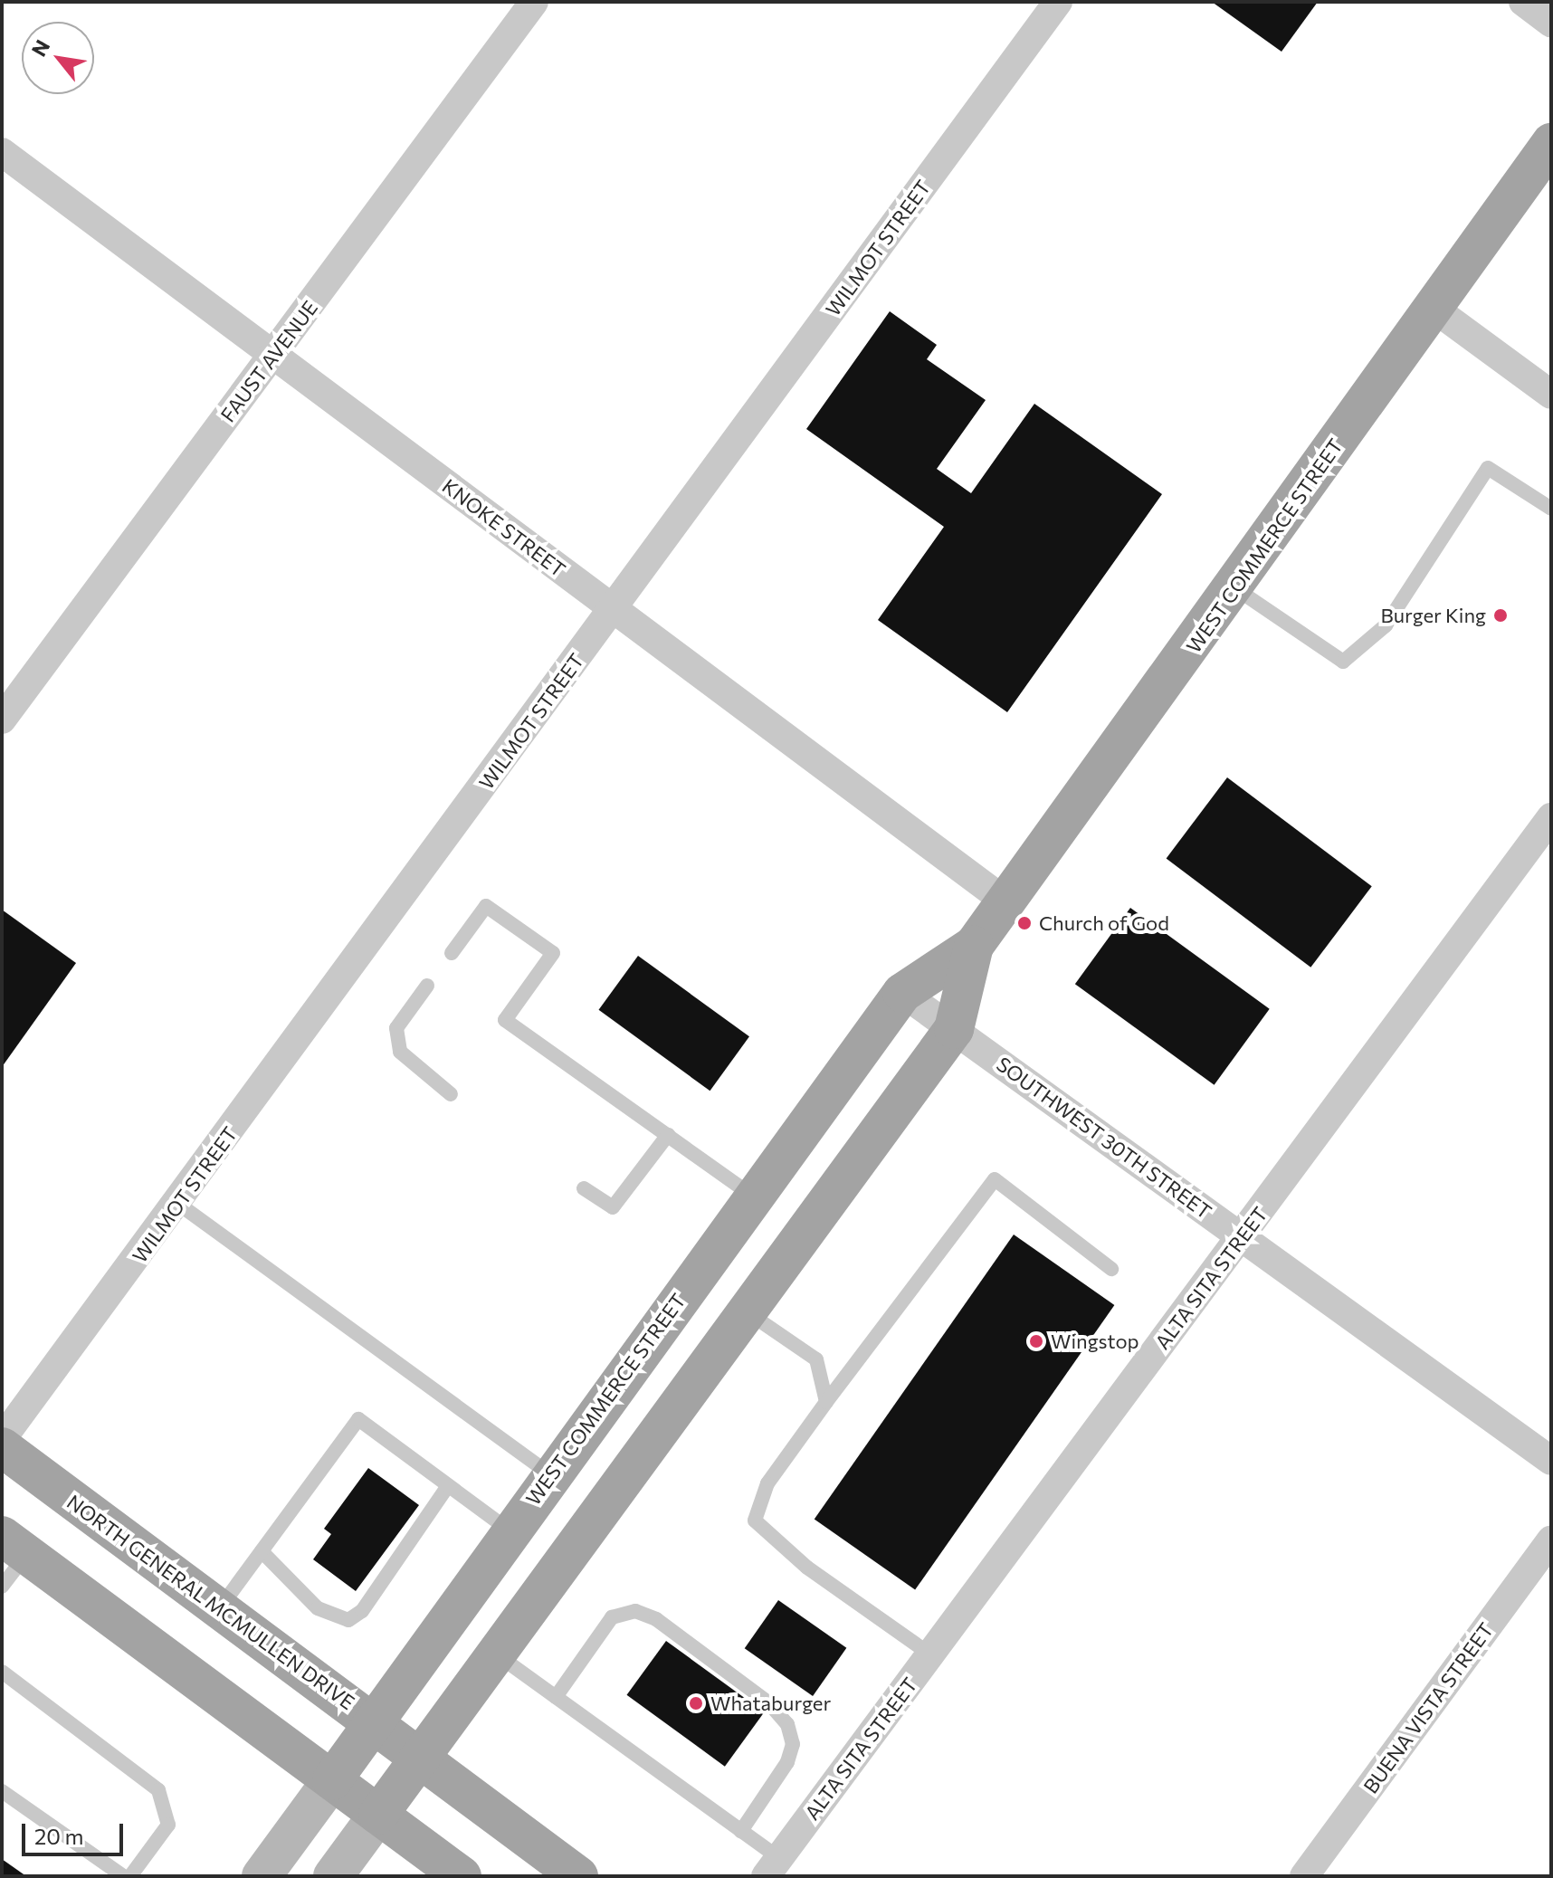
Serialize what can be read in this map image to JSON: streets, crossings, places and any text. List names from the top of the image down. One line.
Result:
{"streets":{"main road":["WEST COMMERCE STREET","NORTH GENERAL MCMULLEN DRIVE"],"street":["WILMOT STREET","FAUST AVENUE","KNOKE STREET","SOUTHWEST 30TH STREET","ALTA SITA STREET","BUENA VISTA STREET"]},"crossings":[["WILMOT STREET","KNOKE STREET"],["FAUST AVENUE","KNOKE STREET"],["KNOKE STREET","WEST COMMERCE STREET"],["WEST COMMERCE STREET","SOUTHWEST 30TH STREET"],["WEST COMMERCE STREET","NORTH GENERAL MCMULLEN DRIVE"],["SOUTHWEST 30TH STREET","ALTA SITA STREET"]],"places":["Burger King","Church of God","Wingstop","Whataburger"],"scale_bar":"20 m","north":"top left"}
